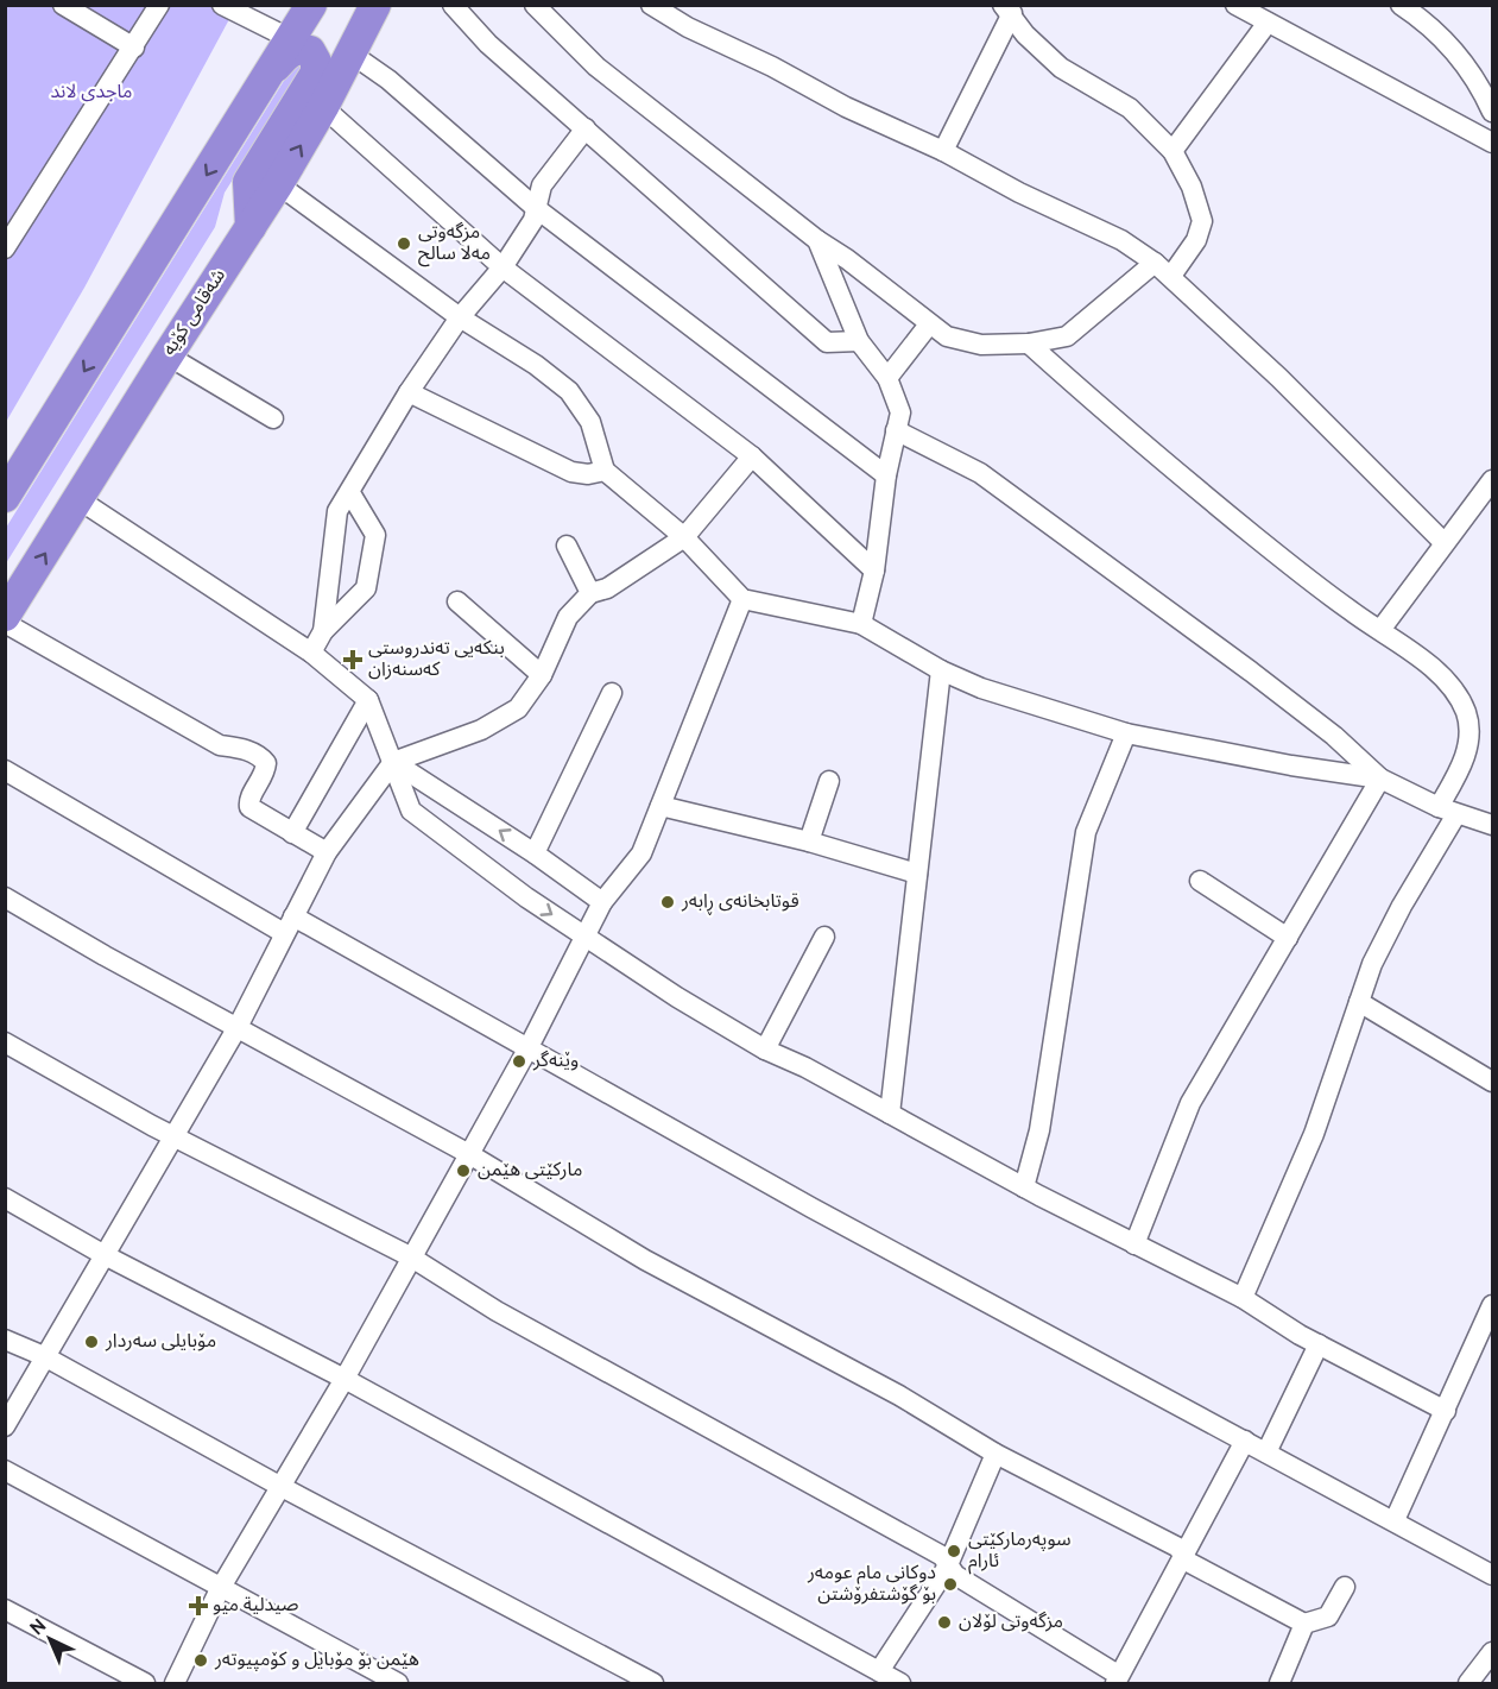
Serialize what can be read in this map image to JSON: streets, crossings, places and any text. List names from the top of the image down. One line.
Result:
{"streets":{"highway":["شەقامی کۆیە"]},"parks":["ماجدی لاند"],"places":{"other":["مزگەوتی مەلا سالح","قوتابخانەی ڕابەر","وێنەگر","مارکێتی هێمن","مۆبایلی سەردار","سوپەرمارکێتی ئارام","دوکانی مام عومەر بۆ گۆشتفرۆشتن","مزگەوتی لۆلان","هێمن بۆ مۆبایل و کۆمپیوتەر"],"health":["بنکەیی تەندروستی کەسنەزان","صيدلية ميو"]},"north":"top left"}
